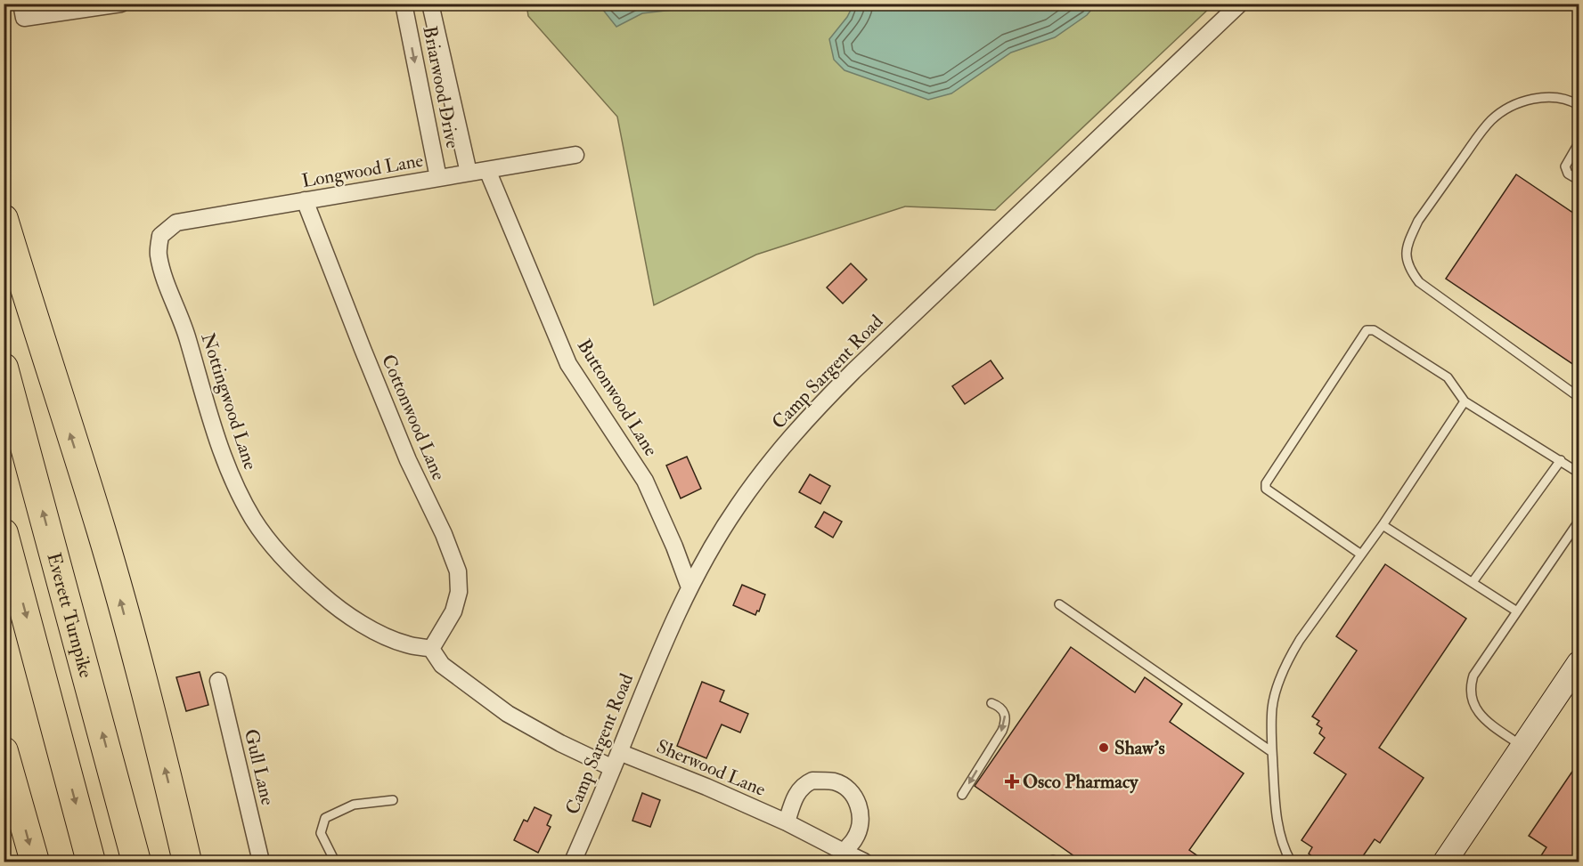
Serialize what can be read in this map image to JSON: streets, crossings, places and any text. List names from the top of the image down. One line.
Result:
{"streets":{"highway":["Everett Turnpike"],"street":["Briarwood Drive","Longwood Lane","Camp Sargent Road","Buttonwood Lane","Nottingwood Lane","Cottonwood Lane","Gull Lane","Sherwood Lane"]},"crossings":[["Briarwood Drive","Longwood Lane"],["Longwood Lane","Buttonwood Lane"],["Longwood Lane","Nottingwood Lane"],["Longwood Lane","Cottonwood Lane"],["Camp Sargent Road","Buttonwood Lane"],["Camp Sargent Road","Sherwood Lane"],["Nottingwood Lane","Cottonwood Lane"]],"places":{"other":["Shaw's"],"health":["Osco Pharmacy"]}}
